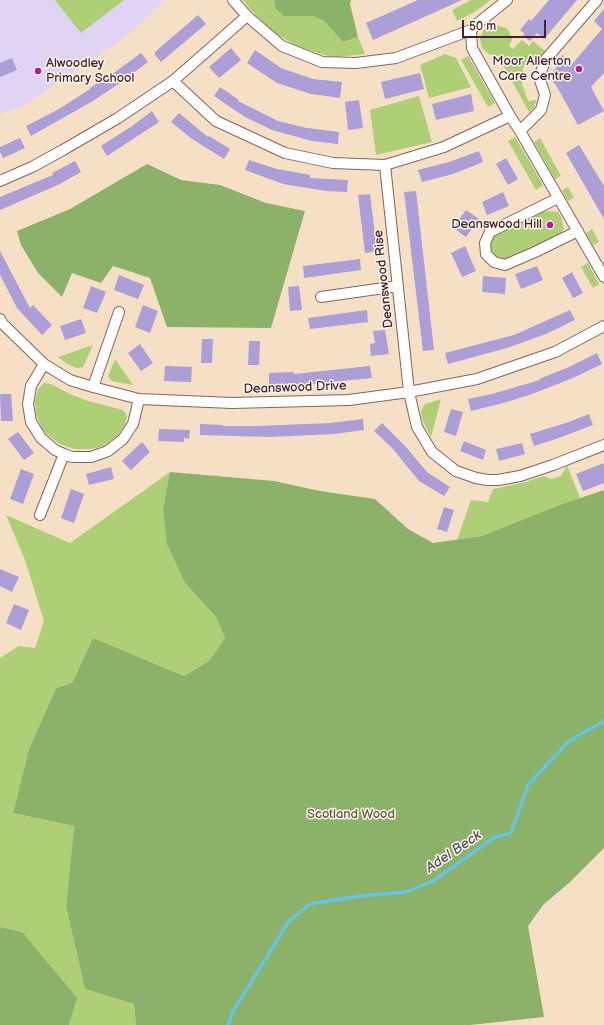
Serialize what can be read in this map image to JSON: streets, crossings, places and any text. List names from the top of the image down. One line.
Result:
{"streets":{"street":["Deanswood Rise","Deanswood Drive"]},"crossings":[["Deanswood Rise","Deanswood Drive"]],"water":["Adel Beck"],"parks":["Scotland Wood"],"places":["Moor Allerton Care Centre","Alwoodley Primary School","Deanswood Hill"],"scale_bar":"50 m"}
